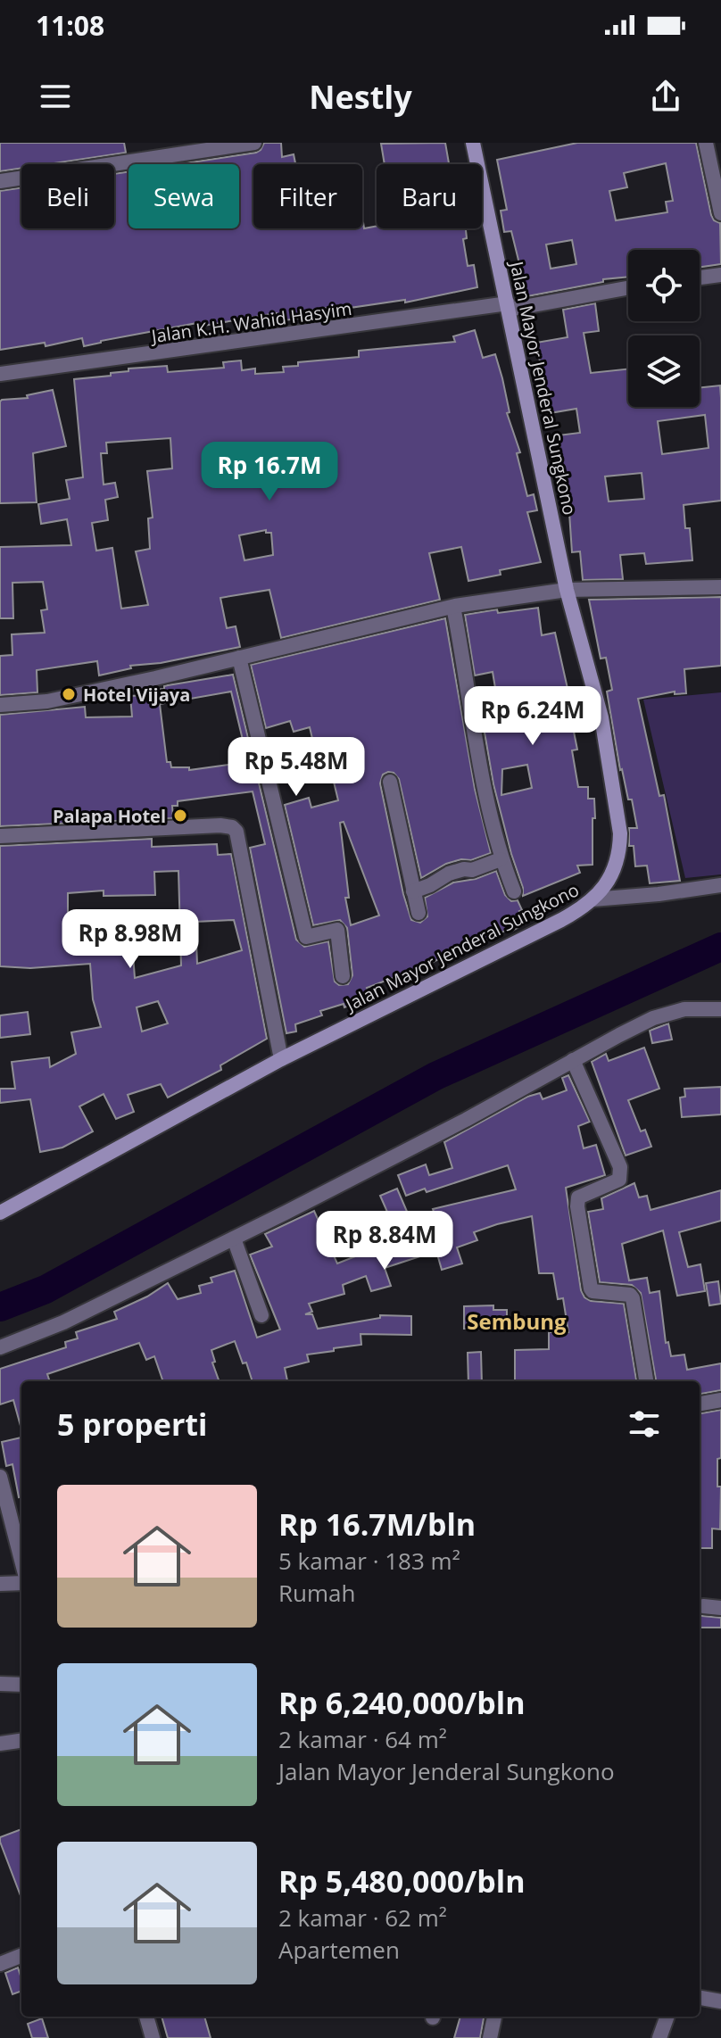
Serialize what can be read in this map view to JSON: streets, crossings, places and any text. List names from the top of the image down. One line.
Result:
{"streets":{"main road":["Jalan Mayor Jenderal Sungkono"],"street":["Jalan K.H. Wahid Hasyim"]},"crossings":[["Jalan K.H. Wahid Hasyim","Jalan Mayor Jenderal Sungkono"]],"districts":["Sembung"],"places":["Hotel Vijaya","Palapa Hotel"],"page":{"status":"11:08","header":"Nestly","chip":["Beli","Sewa","Filter","Baru"],"price":["Rp 16.7M","Rp 6.24M","Rp 5.48M","Rp 8.98M","Rp 8.84M"],"heading":"5 properti","list":[{"name":"Rp 16.7M/bln","note":"5 kamar · 183 m² · Rumah"},{"name":"Rp 6,240,000/bln","note":"2 kamar · 64 m² · Jalan Mayor Jenderal Sungkono"},{"name":"Rp 5,480,000/bln","note":"2 kamar · 62 m² · Apartemen"}]}}
